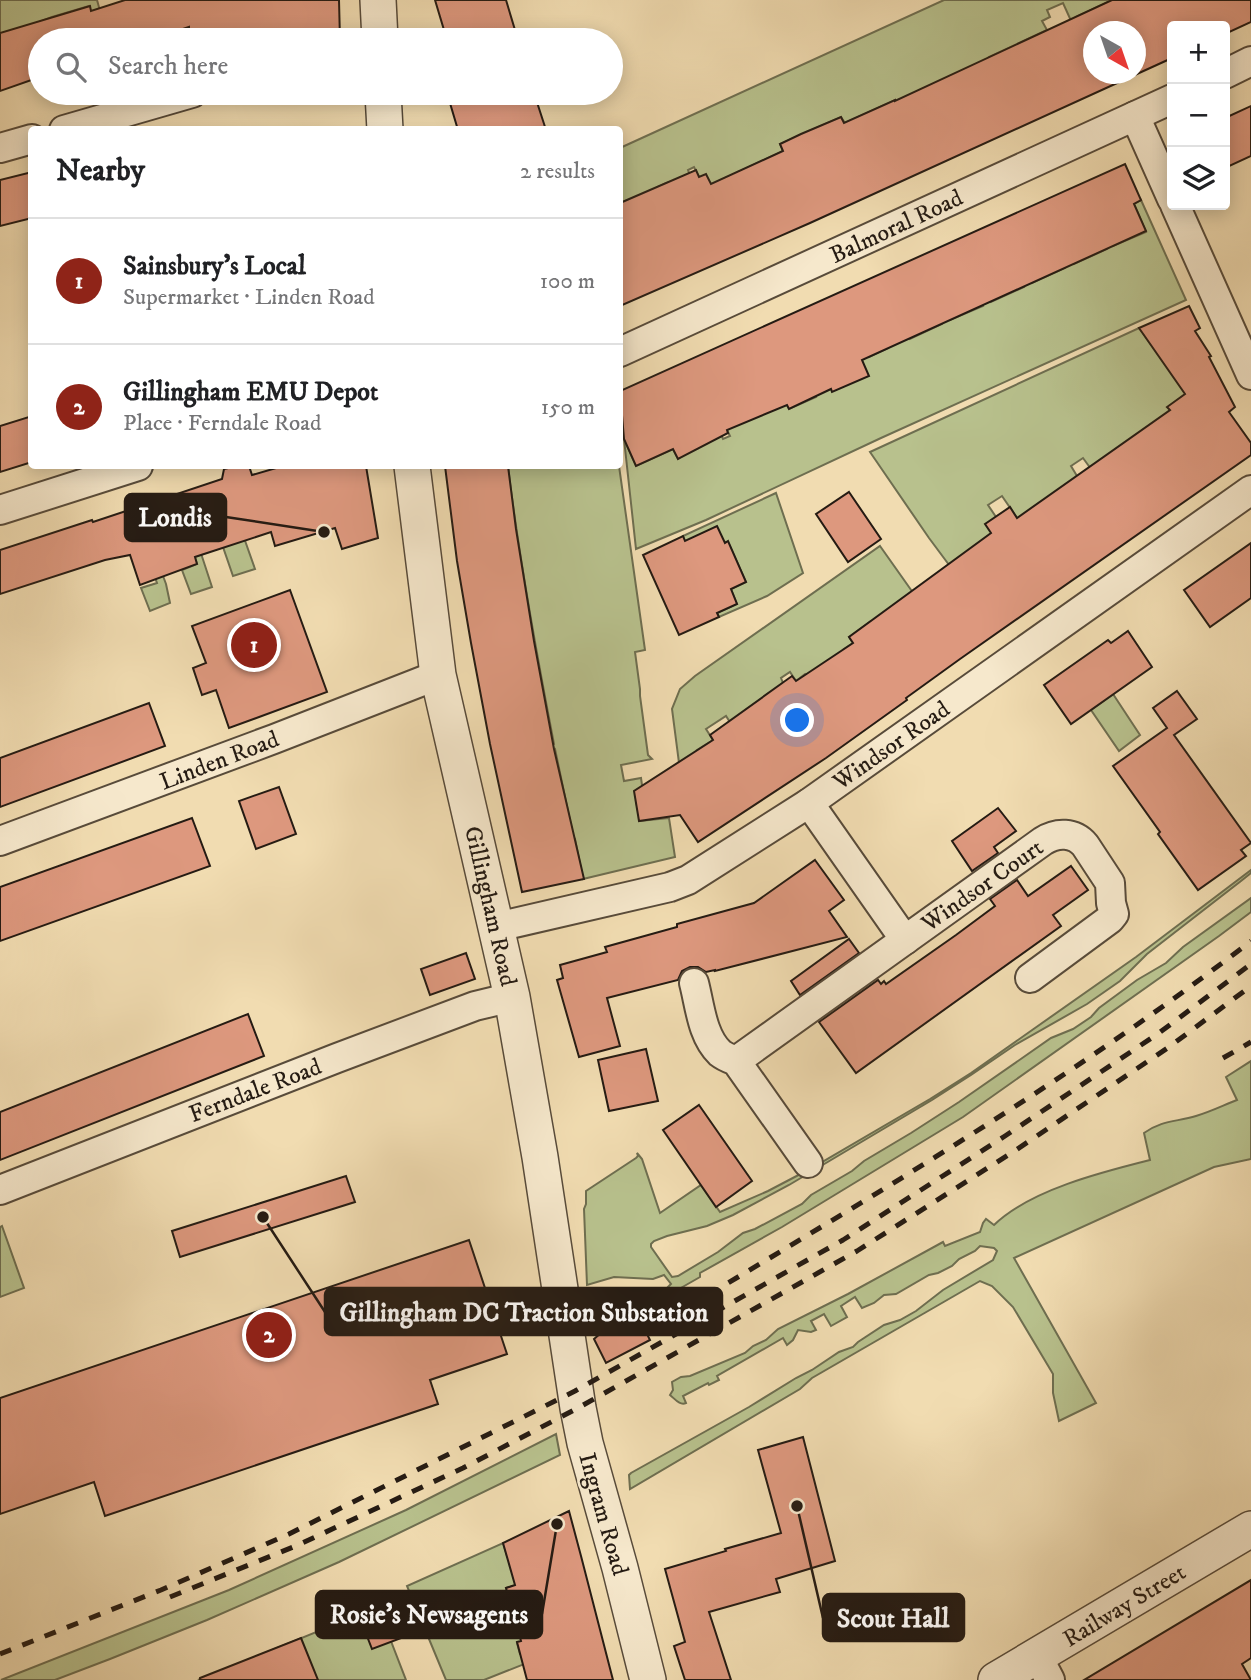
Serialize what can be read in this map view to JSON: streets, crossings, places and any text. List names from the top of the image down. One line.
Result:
{"streets":{"street":["Balmoral Road","Windsor Road","Linden Road","Windsor Court","Gillingham Road","Ferndale Road","Ingram Road","Railway Street"]},"crossings":[["Windsor Road","Windsor Court"],["Windsor Road","Gillingham Road"],["Linden Road","Gillingham Road"],["Gillingham Road","Ferndale Road"],["Gillingham Road","Ingram Road"]],"places":["Londis","Gillingham DC Traction Substation","Scout Hall","Rosie's Newsagents"],"north":"bottom right","page":{"map_buttons":["+","−"],"search":"Search here","heading":["Nearby","2 results"],"list":[{"mark":"1","name":"Sainsbury's Local","note":"Supermarket · Linden Road","value":"100 m"},{"mark":"2","name":"Gillingham EMU Depot","note":"Place · Ferndale Road","value":"150 m"}],"pins":["1","2"]}}
